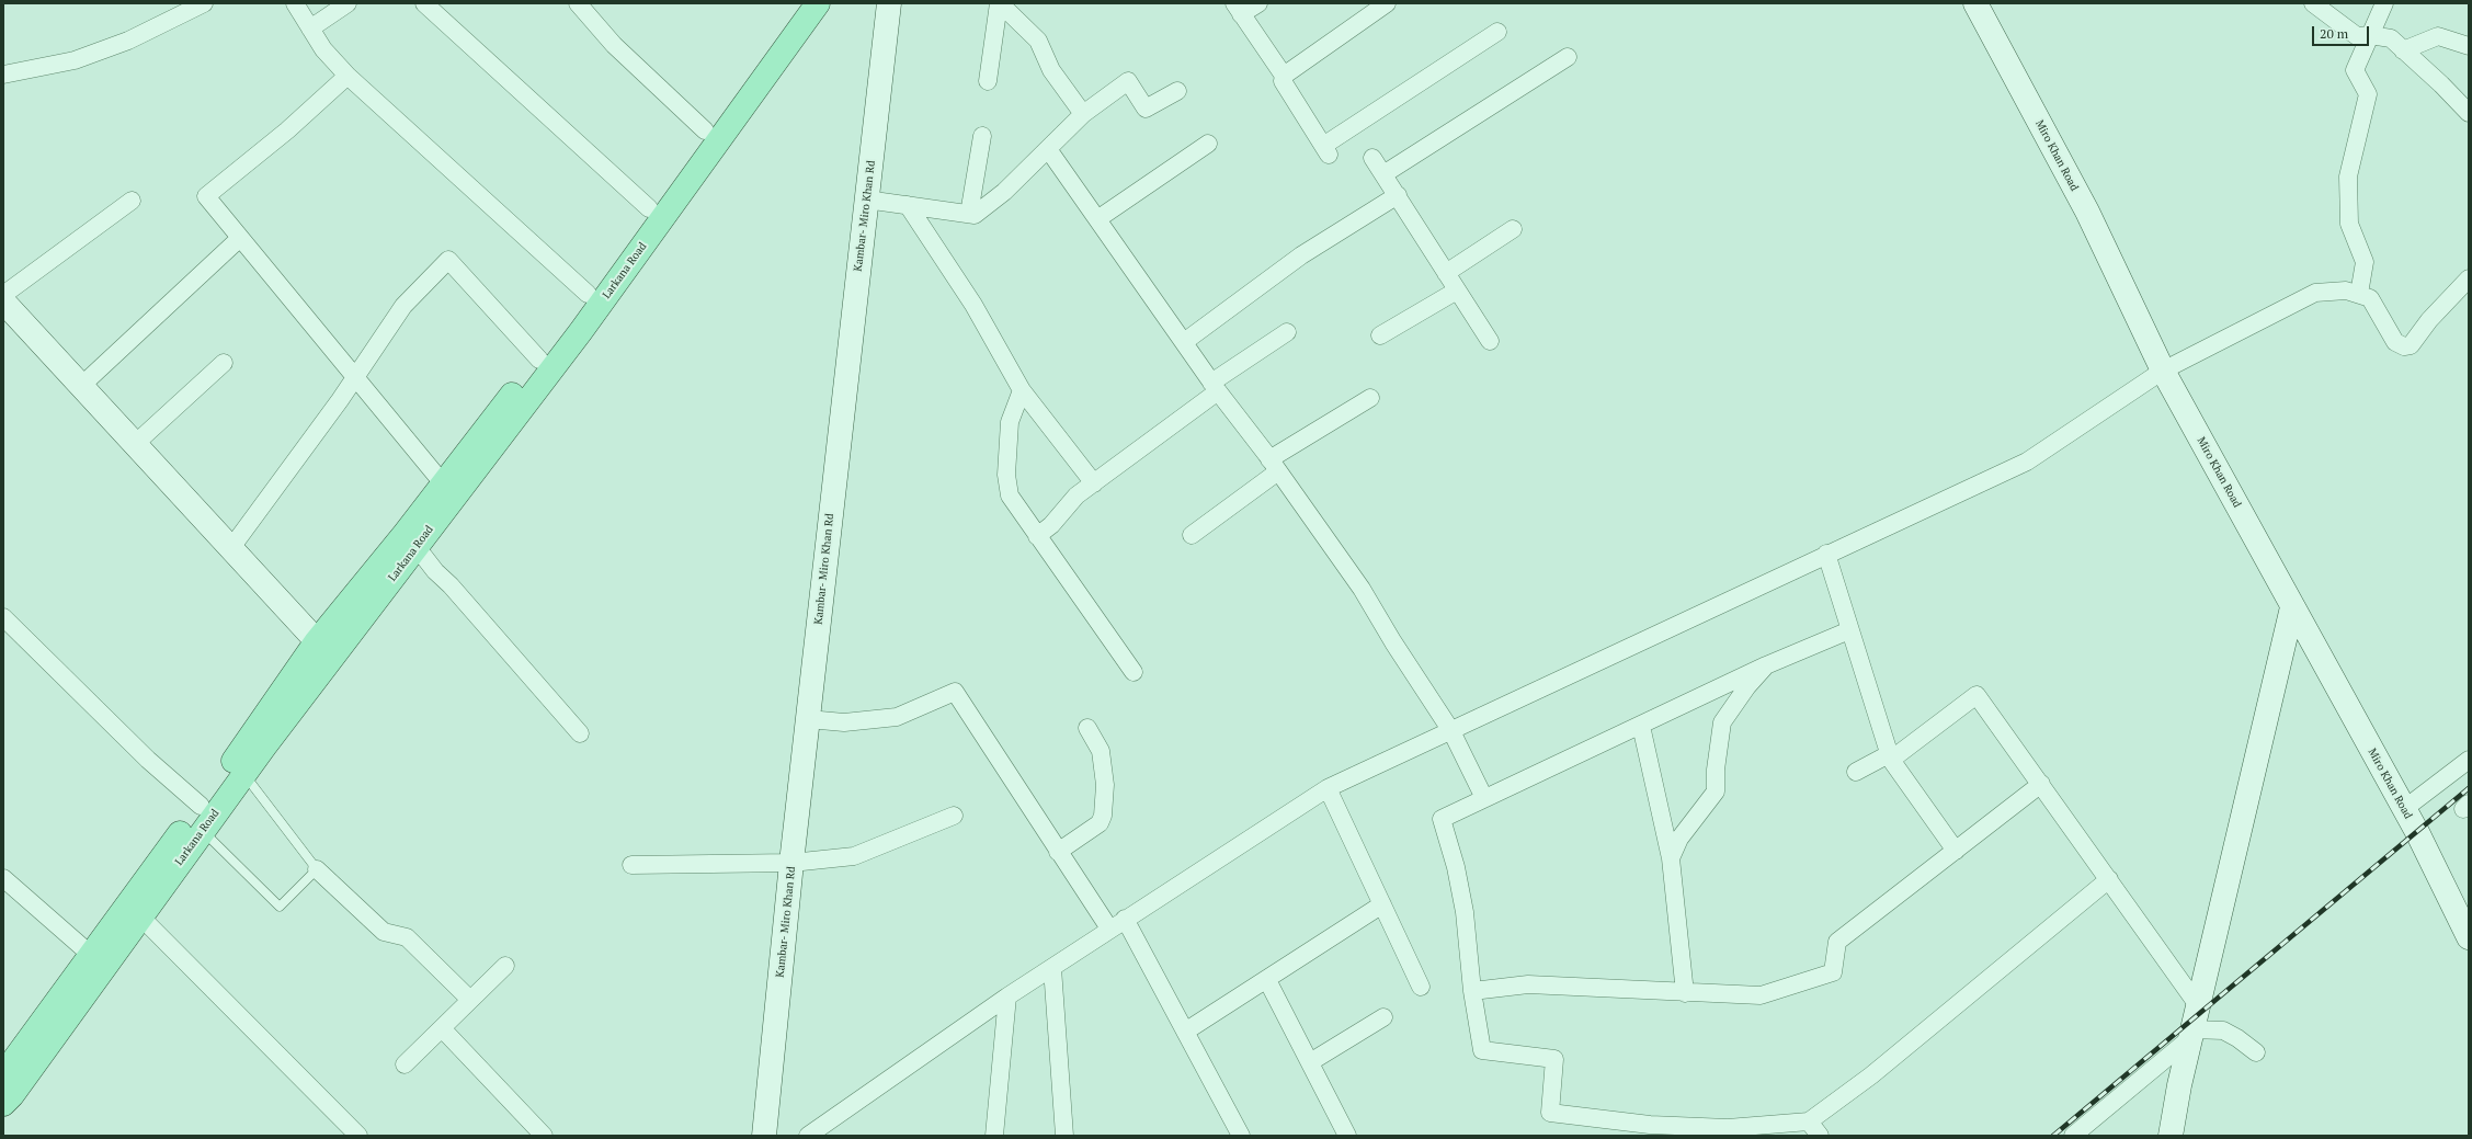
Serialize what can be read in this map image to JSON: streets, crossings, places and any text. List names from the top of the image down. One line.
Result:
{"streets":{"main road":["Miro Khan Road","Kambar- Miro Khan Rd","Larkana Road"]},"scale_bar":"20 m"}
